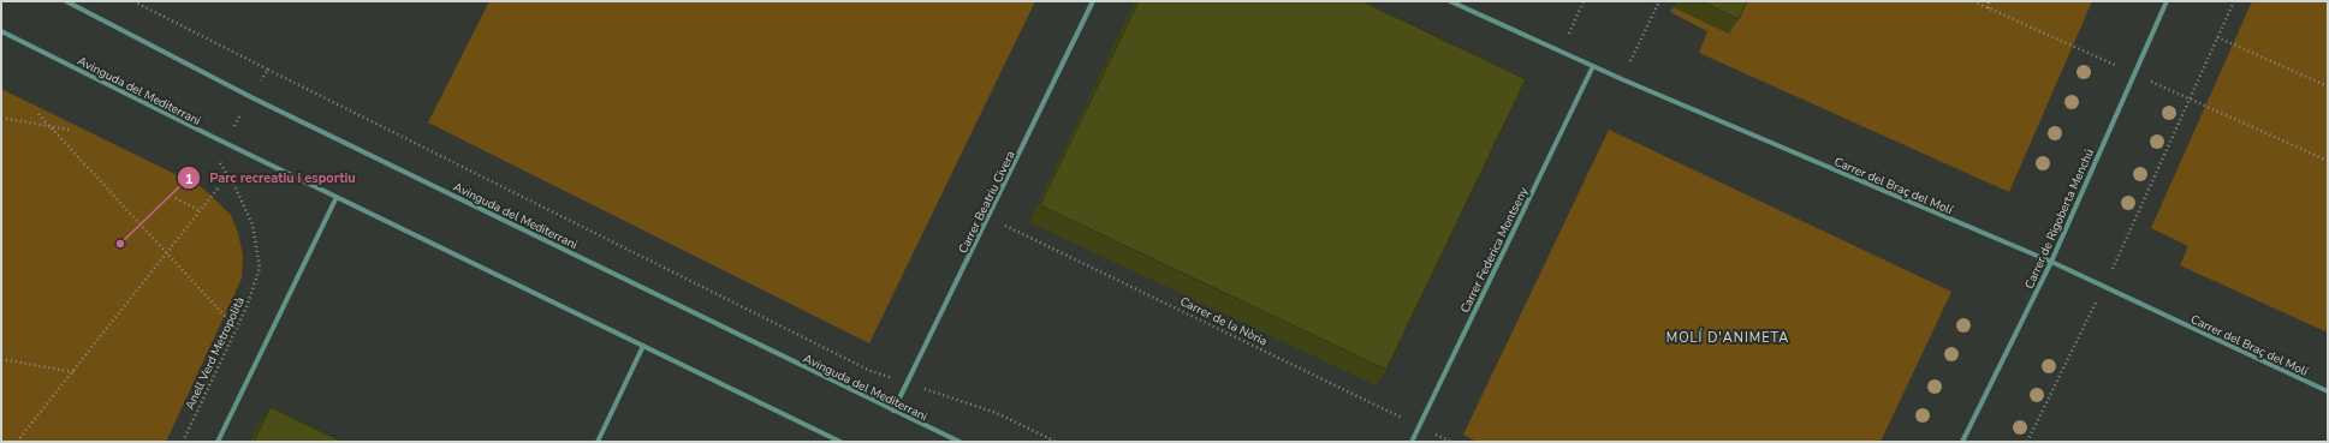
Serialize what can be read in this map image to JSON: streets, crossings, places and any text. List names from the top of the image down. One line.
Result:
{"streets":{"street":["Avinguda del Mediterrani","Carrer del Braç del Molí","Carrer Beatriu Civera","Carrer de Rigoberta Menchú","Carrer Federica Montseny"],"path":["Carrer de la Nòria","Anell Verd Metropolità"]},"crossings":[["Avinguda del Mediterrani","Carrer Beatriu Civera"],["Avinguda del Mediterrani","Anell Verd Metropolità"],["Carrer del Braç del Molí","Carrer de Rigoberta Menchú"],["Carrer del Braç del Molí","Carrer Federica Montseny"],["Carrer Beatriu Civera","Carrer de la Nòria"],["Carrer Federica Montseny","Carrer de la Nòria"]],"districts":["MOLÍ D'ANIMETA"],"places":["Parc recreatiu i esportiu"]}
